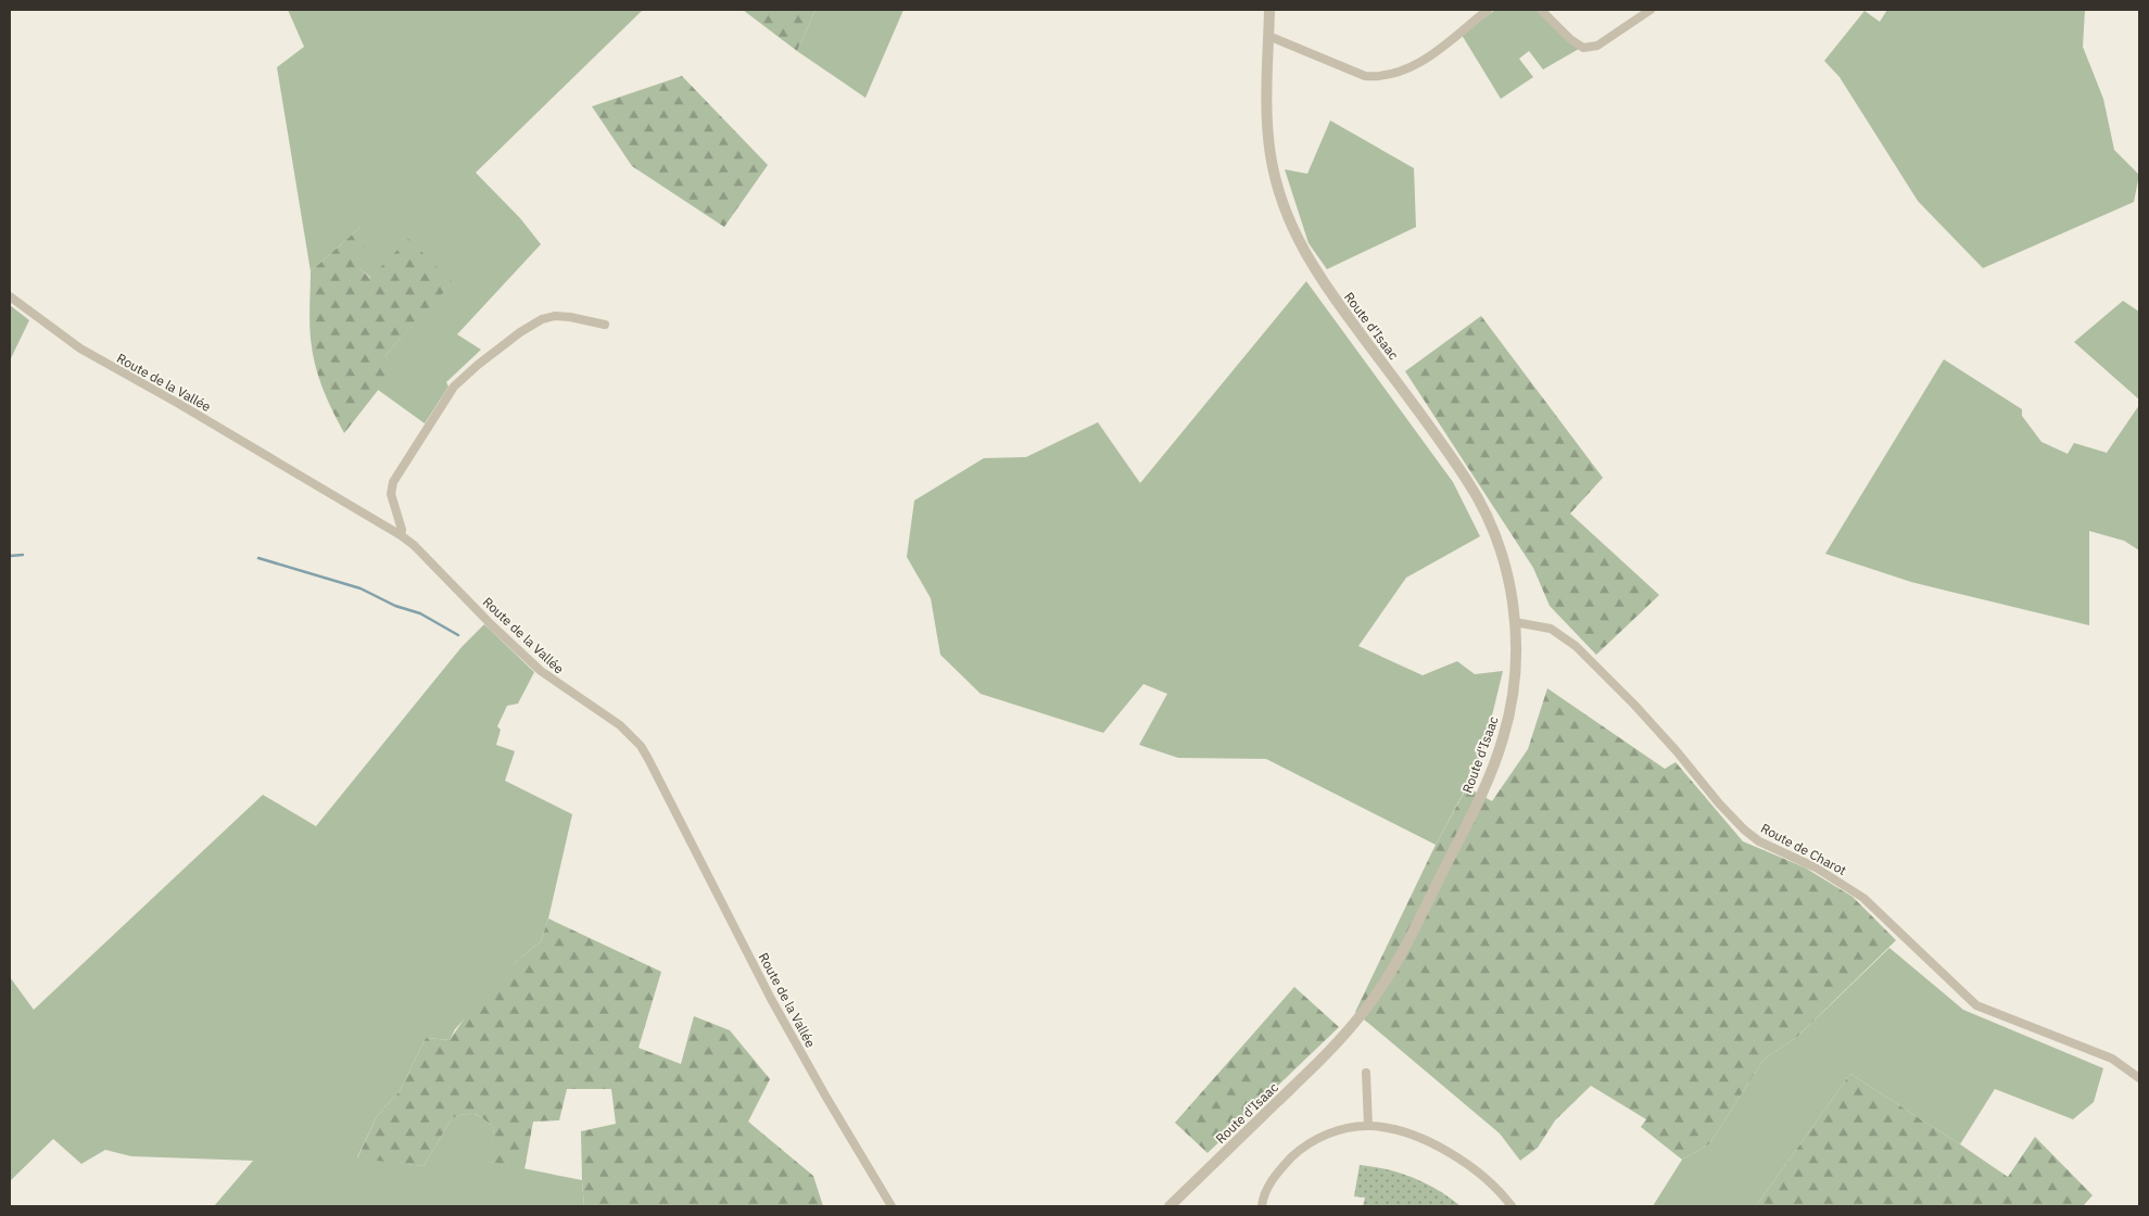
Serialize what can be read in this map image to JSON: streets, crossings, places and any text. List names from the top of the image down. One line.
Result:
{"streets":{"street":["Route d'Isaac","Route de la Vallée","Route de Charot"]},"crossings":[["Route d'Isaac","Route de Charot"]]}
